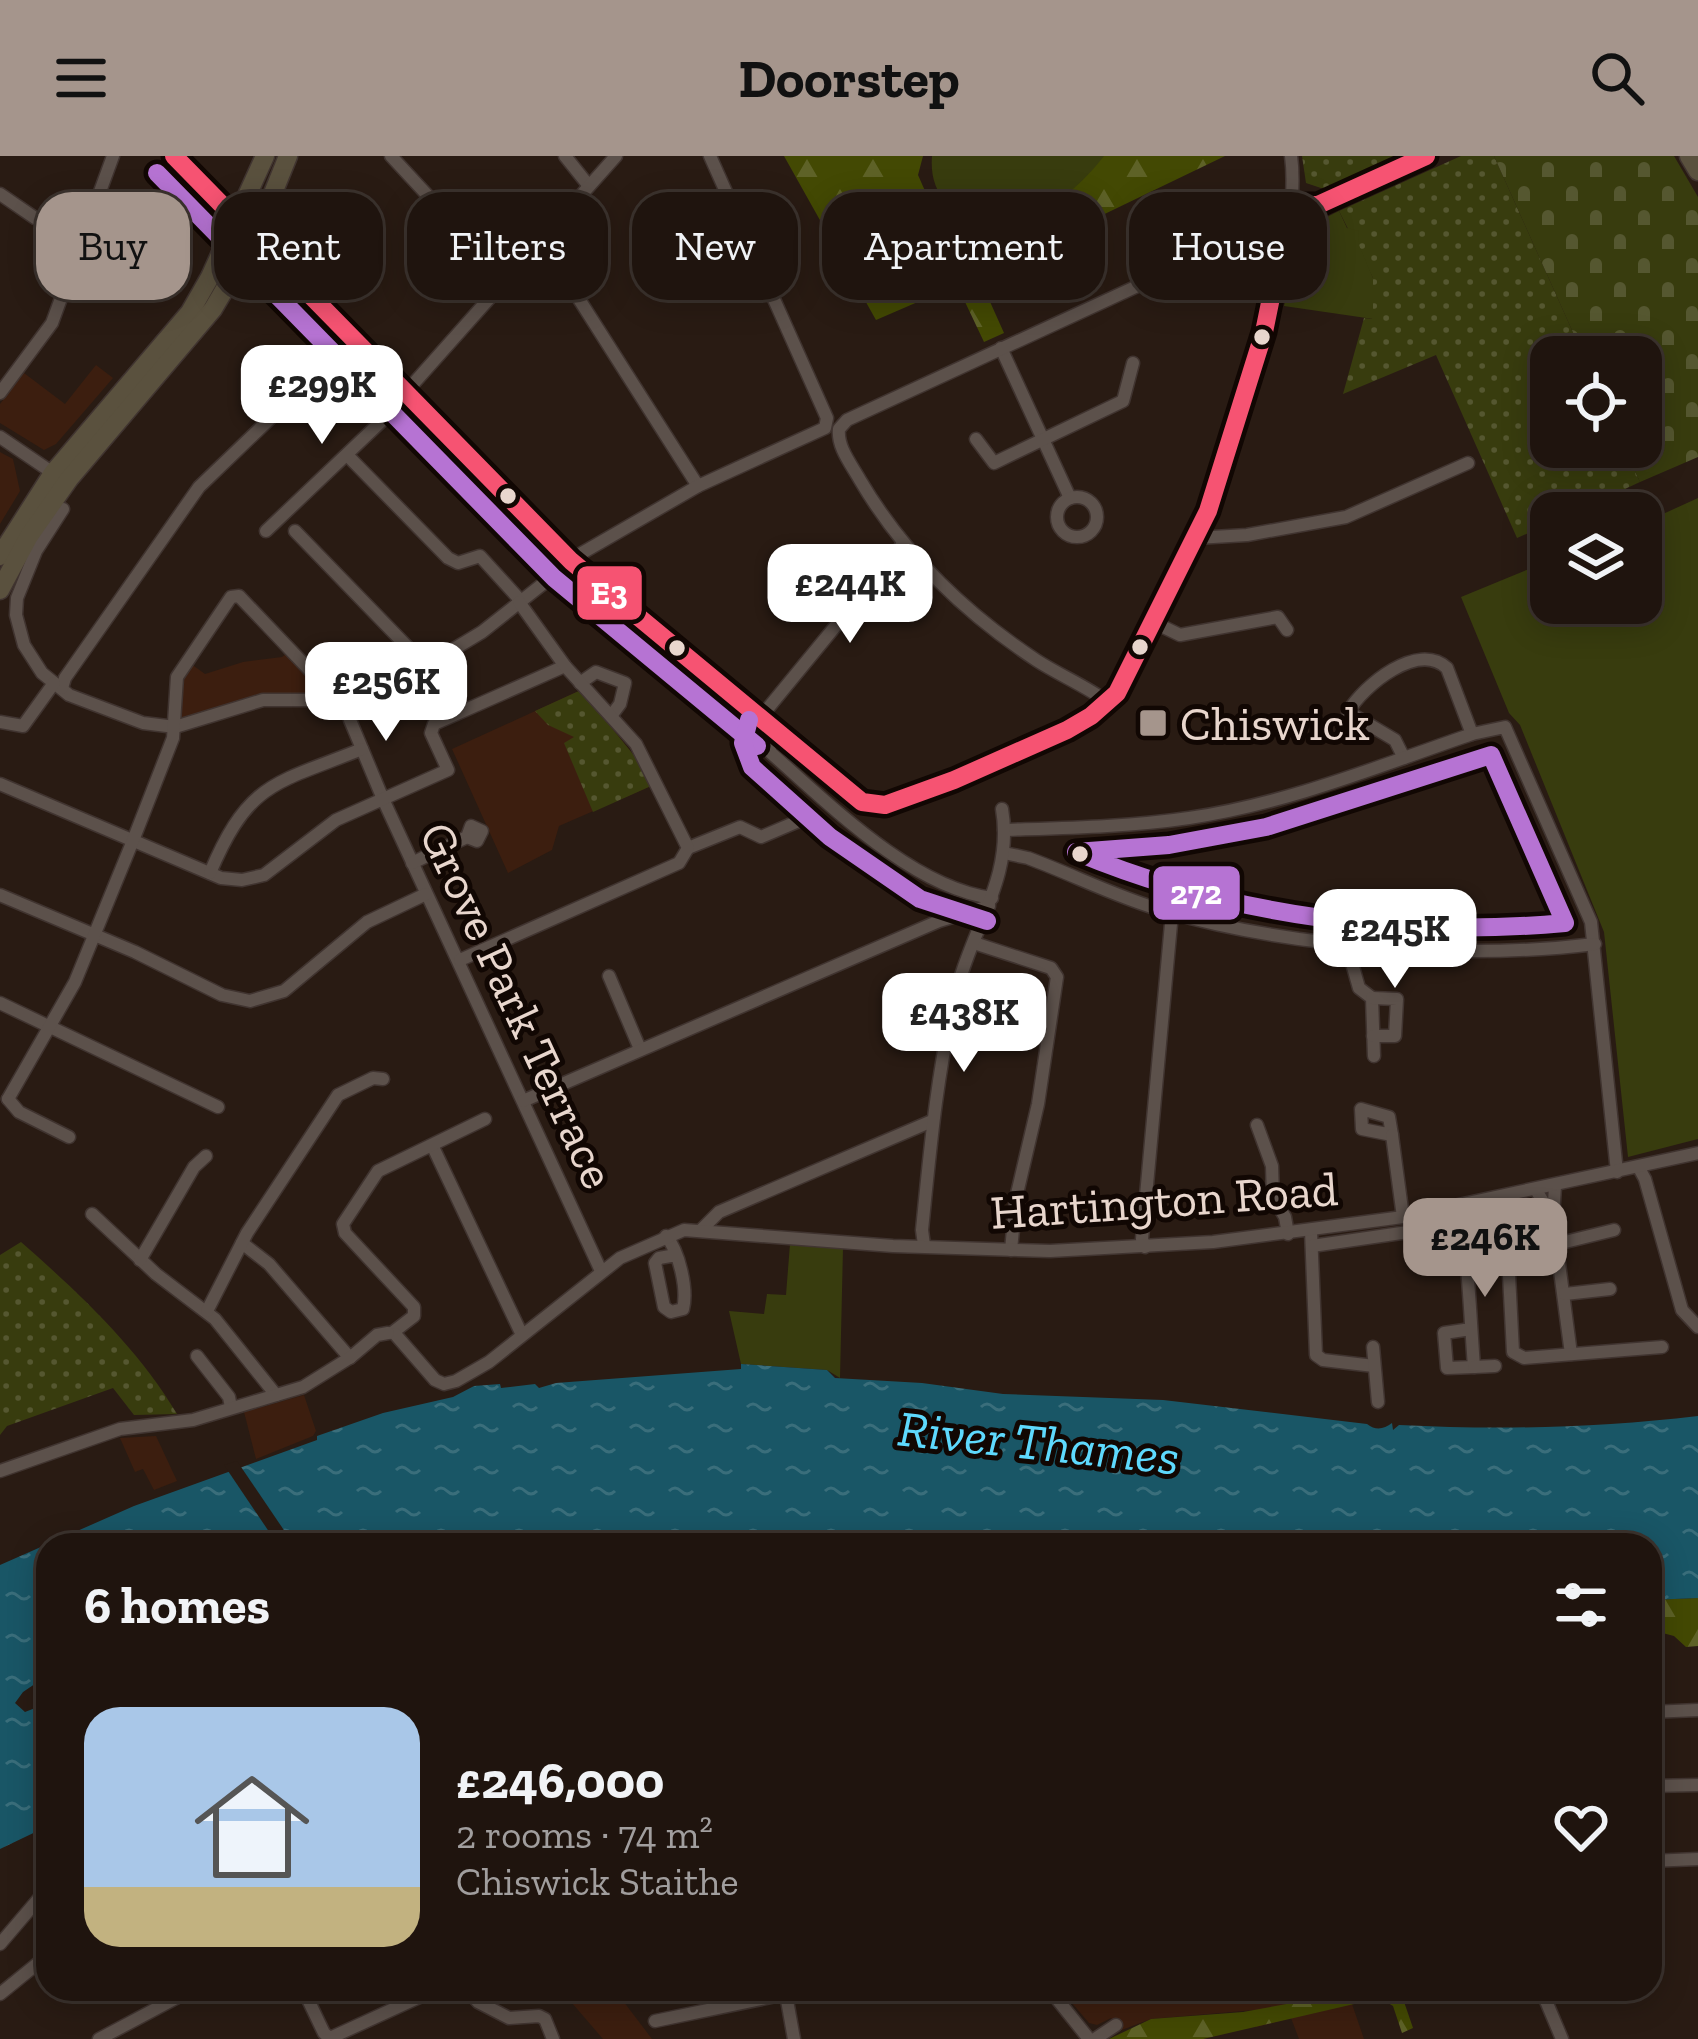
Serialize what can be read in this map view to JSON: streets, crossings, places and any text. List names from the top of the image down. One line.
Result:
{"streets":{"street":["Grove Park Terrace","Hartington Road"]},"water":["River Thames"],"places":{"transit":["Chiswick"]},"lines":["transit line E3","transit line 272"],"page":{"header":"Doorstep","chip":["Buy","Rent","Filters","New","Apartment","House"],"price":["£299K","£244K","£256K","£245K","£438K","£246K"],"heading":"6 homes","list":[{"name":"£246,000","note":"2 rooms · 74 m² · Chiswick Staithe"}]}}
